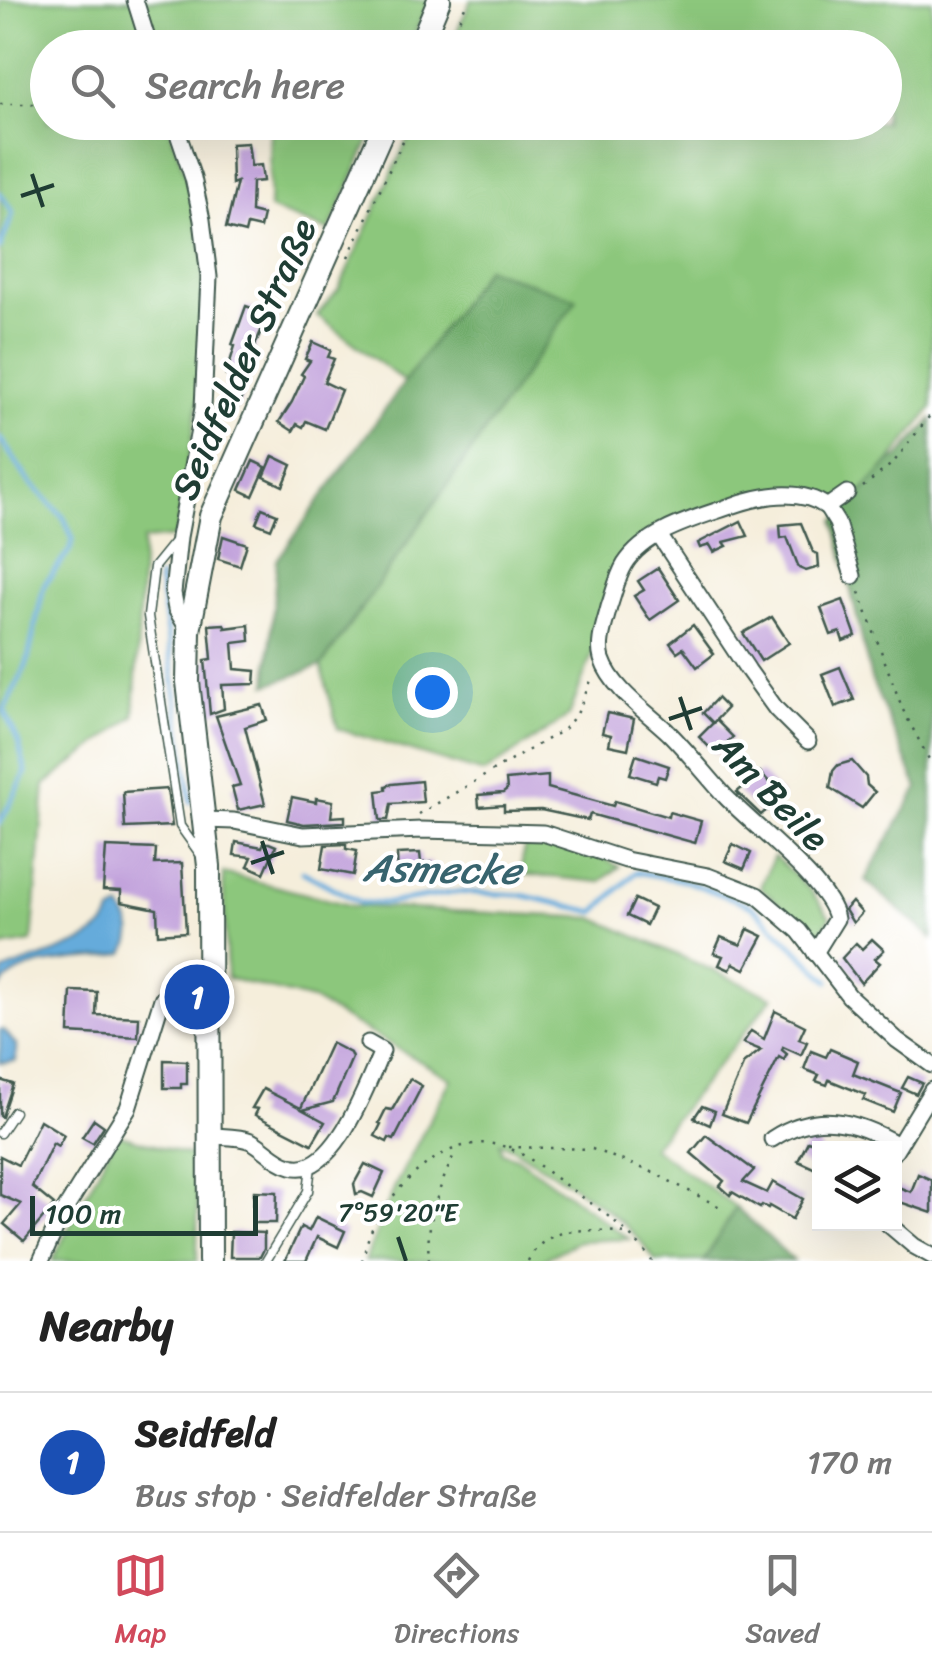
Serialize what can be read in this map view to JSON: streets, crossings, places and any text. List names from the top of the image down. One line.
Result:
{"streets":{"main road":["Seidfelder Straße"],"street":["Am Beile"]},"water":["Asmecke"],"scale_bar":"100 m","page":{"search":"Search here","pins":"1","scale":"100 m","heading":"Nearby","list":[{"mark":"1","name":"Seidfeld","note":"Bus stop · Seidfelder Straße","value":"170 m"}],"nav":["Map","Directions","Saved"]},"coordinates":["7°59'20\"E"]}
